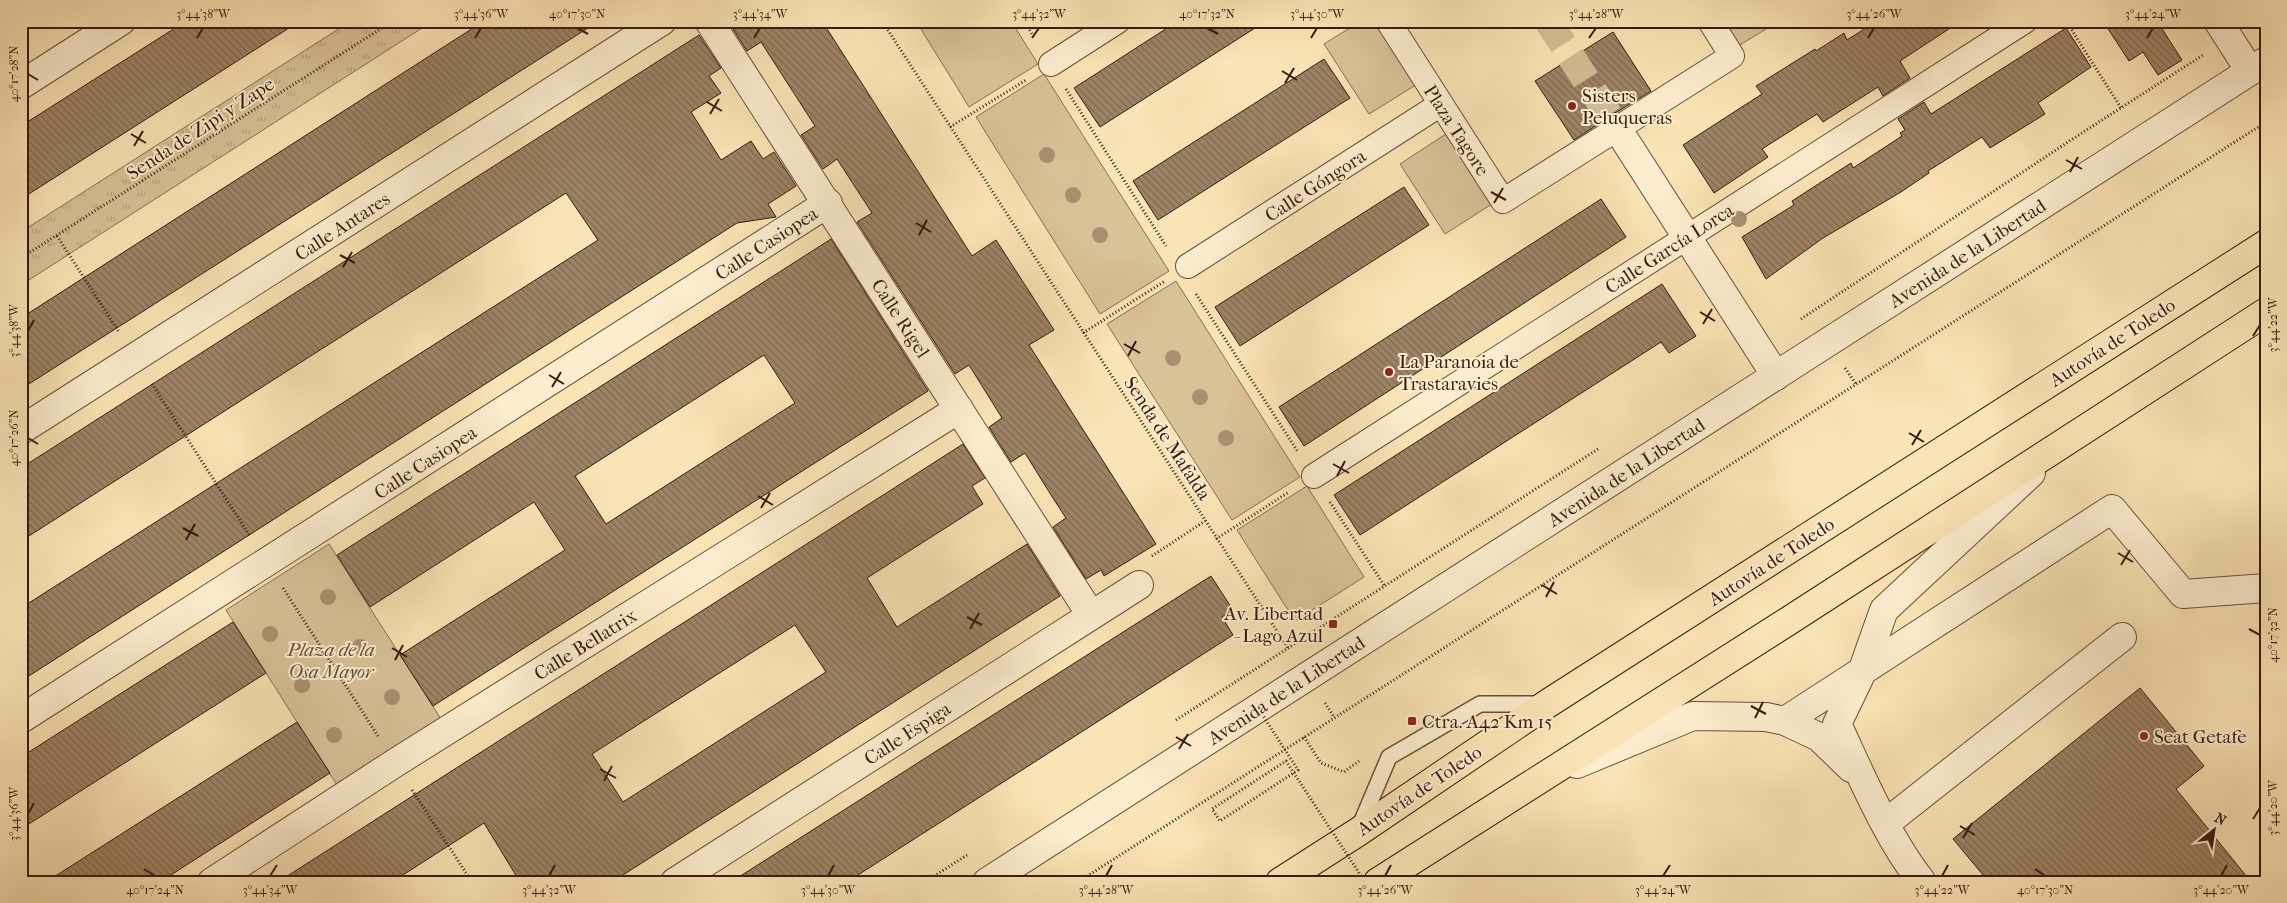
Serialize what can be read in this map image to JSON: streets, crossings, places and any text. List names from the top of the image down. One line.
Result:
{"streets":{"highway":["Autovía de Toledo"],"street":["Plaza Tagore","Calle Góngora","Calle Antares","Calle Casiopea","Calle García Lorca","Avenida de la Libertad","Calle Rigel","Calle Bellatrix","Calle Espiga"],"path":["Senda de Zipi y Zape","Senda de Mafalda"]},"crossings":[["Plaza Tagore","Calle Góngora"],["Calle Casiopea","Calle Rigel"],["Avenida de la Libertad","Senda de Mafalda"],["Calle Rigel","Calle Bellatrix"],["Calle Rigel","Calle Espiga"]],"parks":["Plaza de la Osa Mayor"],"places":{"other":["Sisters Peluqueras","La Paranoia de Trastaravies","Seat Getafe"],"transit":["Av. Libertad - Lago Azul","Ctra. A42 Km 15"]},"north":"top right","coordinates":["3°44'38\"W","3°44'36\"W","40°17'30\"N","3°44'34\"W","3°44'32\"W","40°17'32\"N","3°44'30\"W","3°44'28\"W","3°44'26\"W","3°44'24\"W","40°17'28\"N","3°44'22\"W","40°17'26\"N","3°44'20\"W","40°17'24\"N"]}
